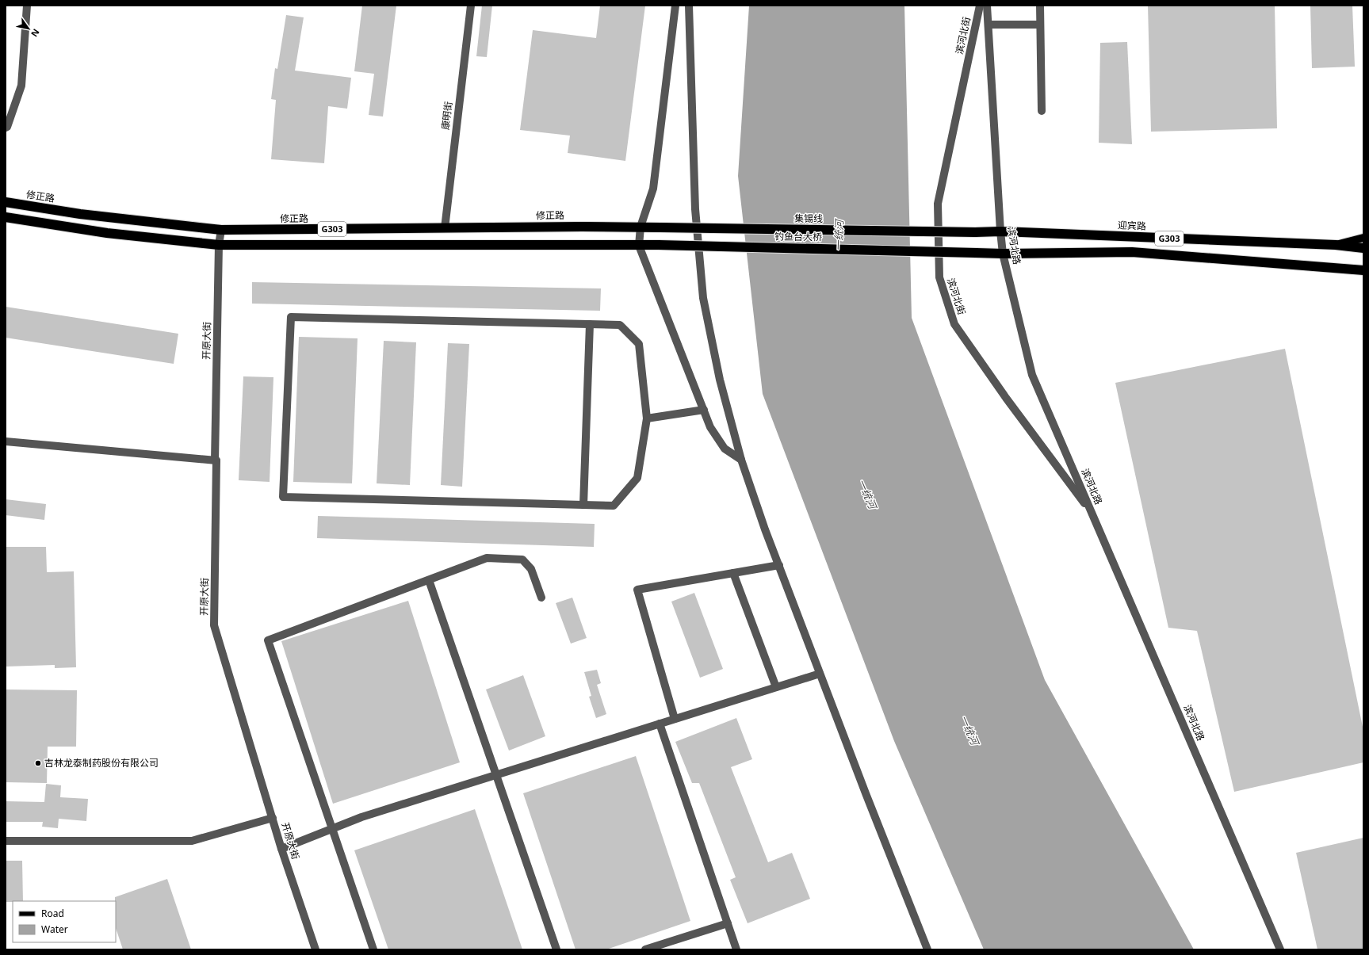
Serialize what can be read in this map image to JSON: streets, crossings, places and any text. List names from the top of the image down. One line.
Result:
{"streets":{"highway":["修正路","集锡线","迎宾路","G303","钓鱼台大桥"],"street":["滨河北街","康明街","滨河北路","开原大街"]},"crossings":[["滨河北街","滨河北路"],["康明街","修正路"],["修正路","集锡线"],["修正路","开原大街"],["集锡线","迎宾路"],["迎宾路","滨河北路"],["G303","钓鱼台大桥"],["G303","滨河北路"],["G303","开原大街"],["钓鱼台大桥","滨河北路"]],"water":["一统河"],"places":["吉林龙泰制药股份有限公司"],"legend":["Road","Water"],"north":"bottom right"}
